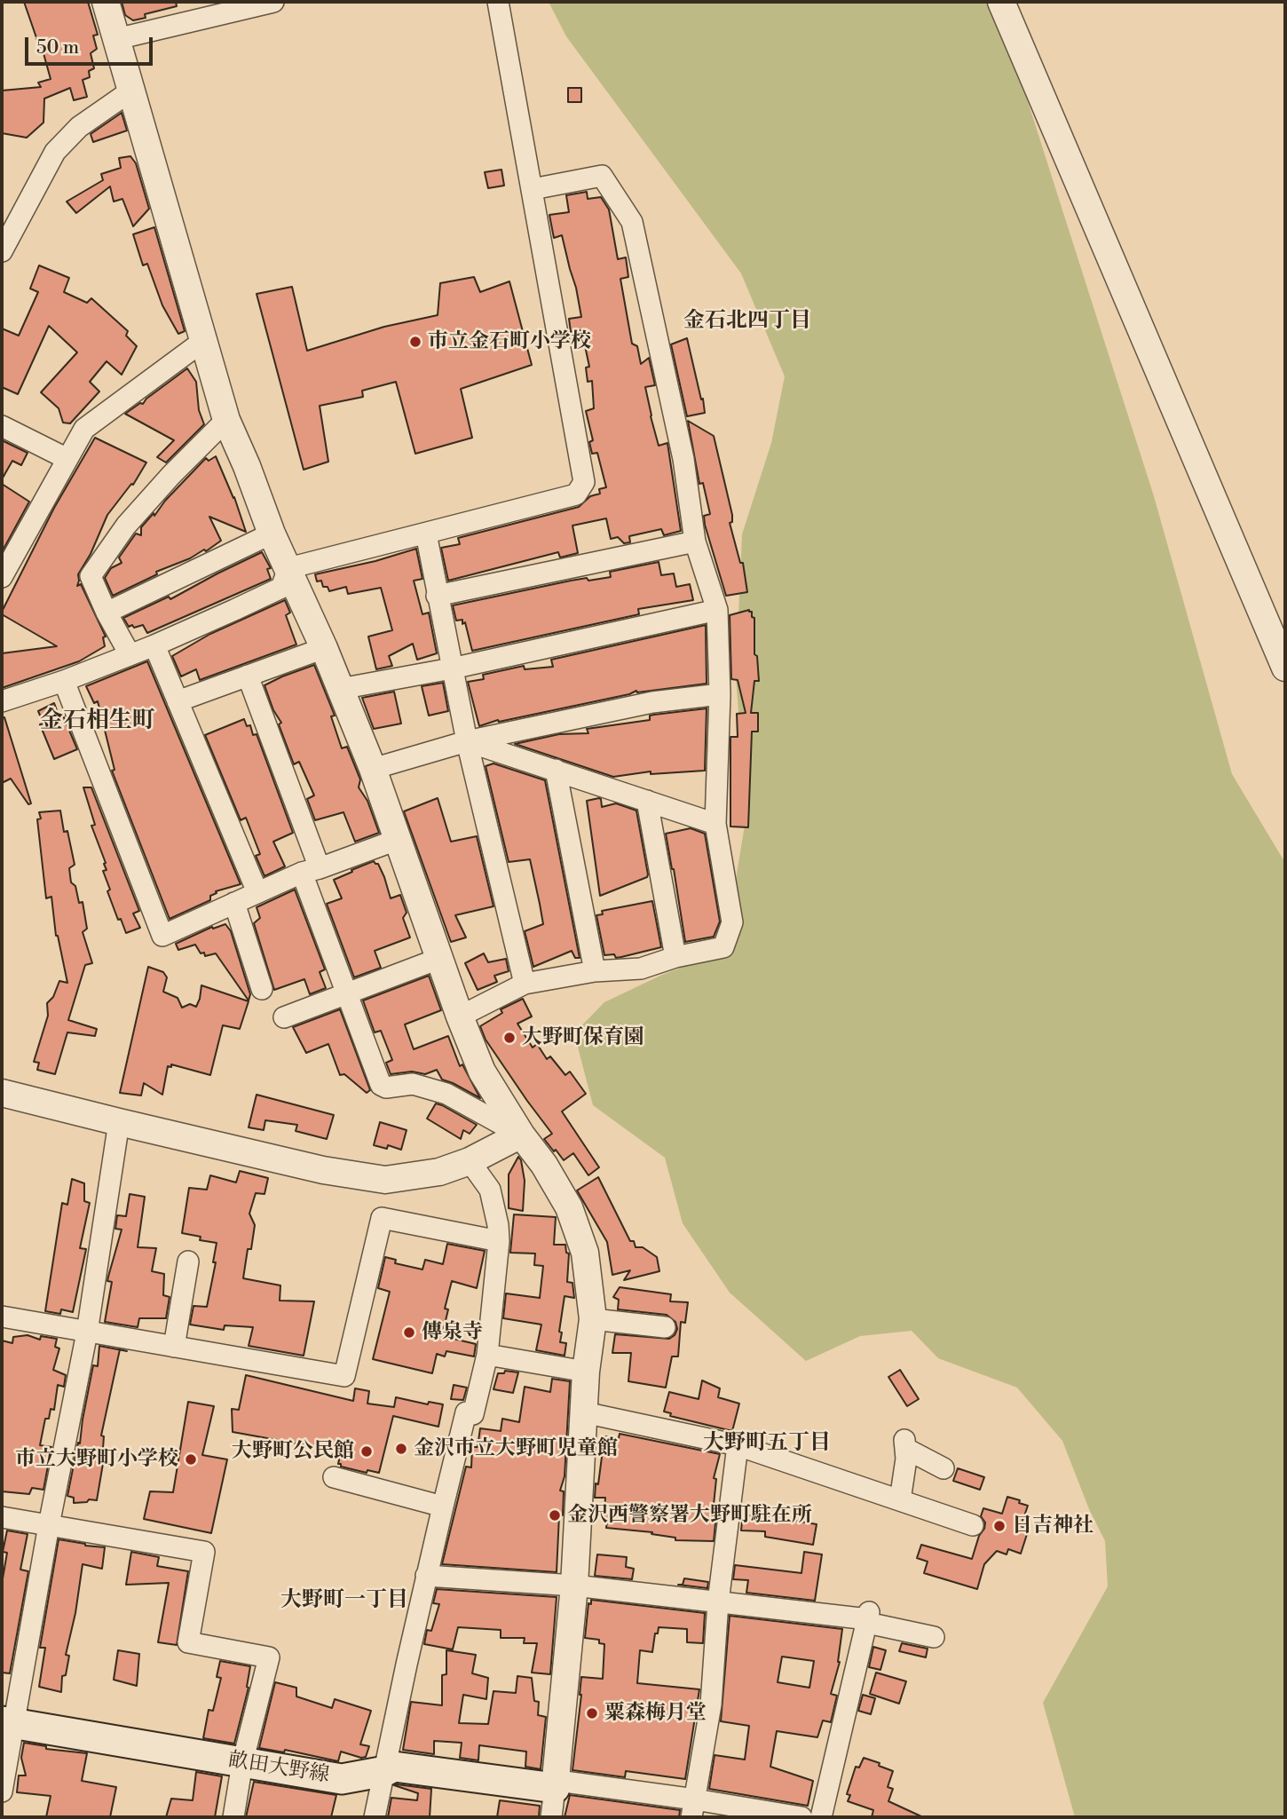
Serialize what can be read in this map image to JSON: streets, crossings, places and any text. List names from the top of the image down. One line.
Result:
{"streets":{"main road":["畝田大野線"]},"districts":["金石北四丁目","金石相生町","大野町五丁目","大野町一丁目"],"places":["市立金石町小学校","大野町保育園","傳泉寺","金沢市立大野町児童館","大野町公民館","市立大野町小学校","金沢西警察署大野町駐在所","日吉神社","粟森梅月堂"],"scale_bar":"50 m"}
